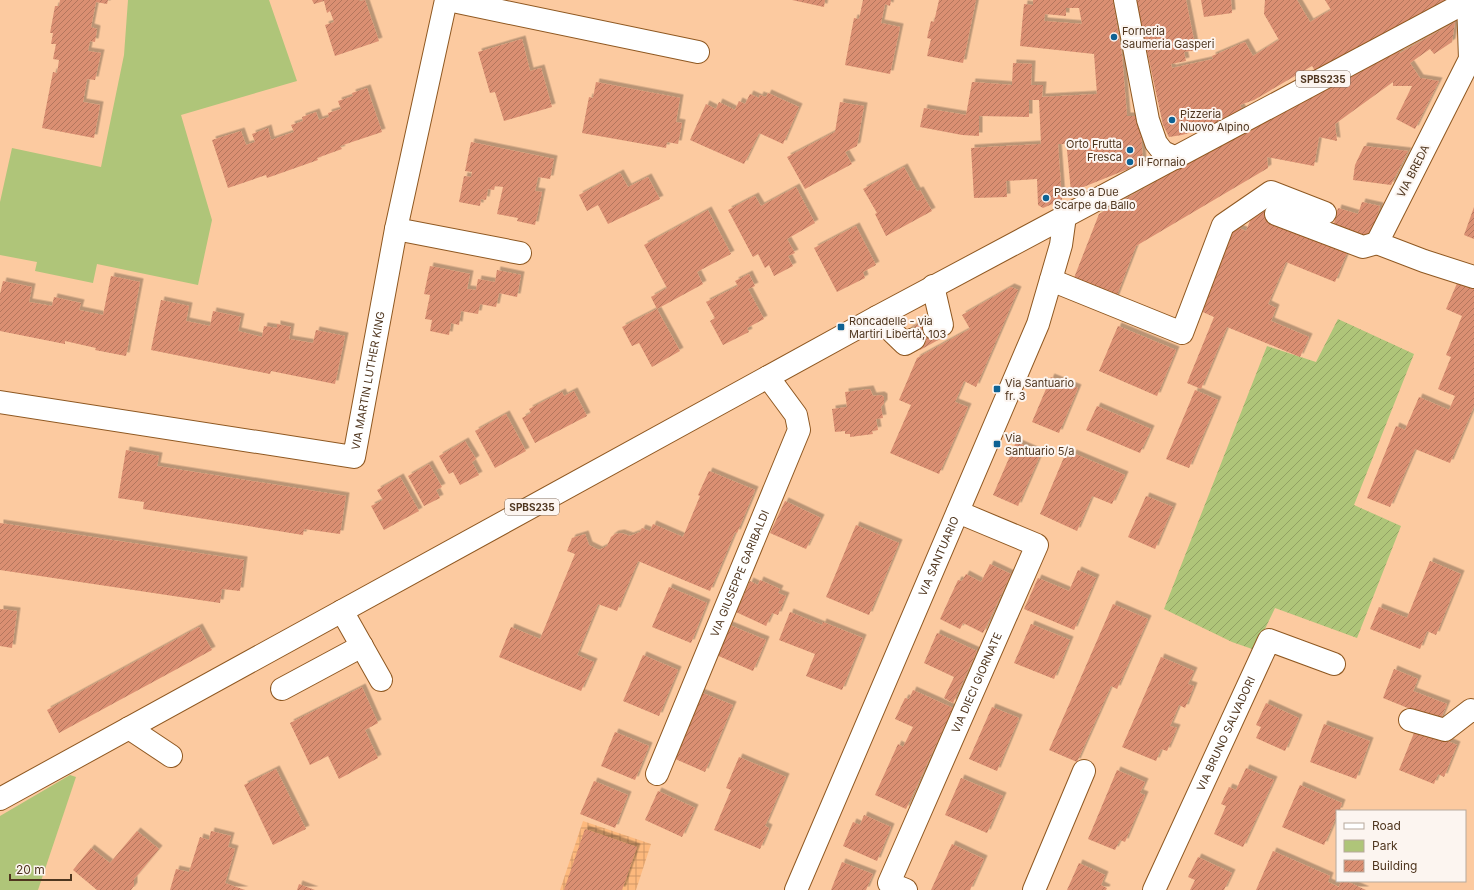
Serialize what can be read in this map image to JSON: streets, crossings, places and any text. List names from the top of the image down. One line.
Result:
{"streets":{"street":["SPBS235","VIA BREDA","VIA MARTIN LUTHER KING","VIA SANTUARIO","VIA GIUSEPPE GARIBALDI","VIA DIECI GIORNATE","VIA BRUNO SALVADORI"]},"crossings":[["SPBS235","VIA BREDA"],["SPBS235","VIA SANTUARIO"],["SPBS235","VIA GIUSEPPE GARIBALDI"],["VIA SANTUARIO","VIA DIECI GIORNATE"]],"places":{"other":["Forneria Saumeria Gasperi","Pizzeria Nuovo Alpino","Orto Frutta Fresca","Il Fornaio","Passo a Due Scarpe da Ballo"],"transit":["Roncadelle - via Martiri Libertà, 103","Via Santuario fr. 3","Via Santuario 5/a"]},"legend":["Road","Park","Building"],"scale_bar":"20 m"}
